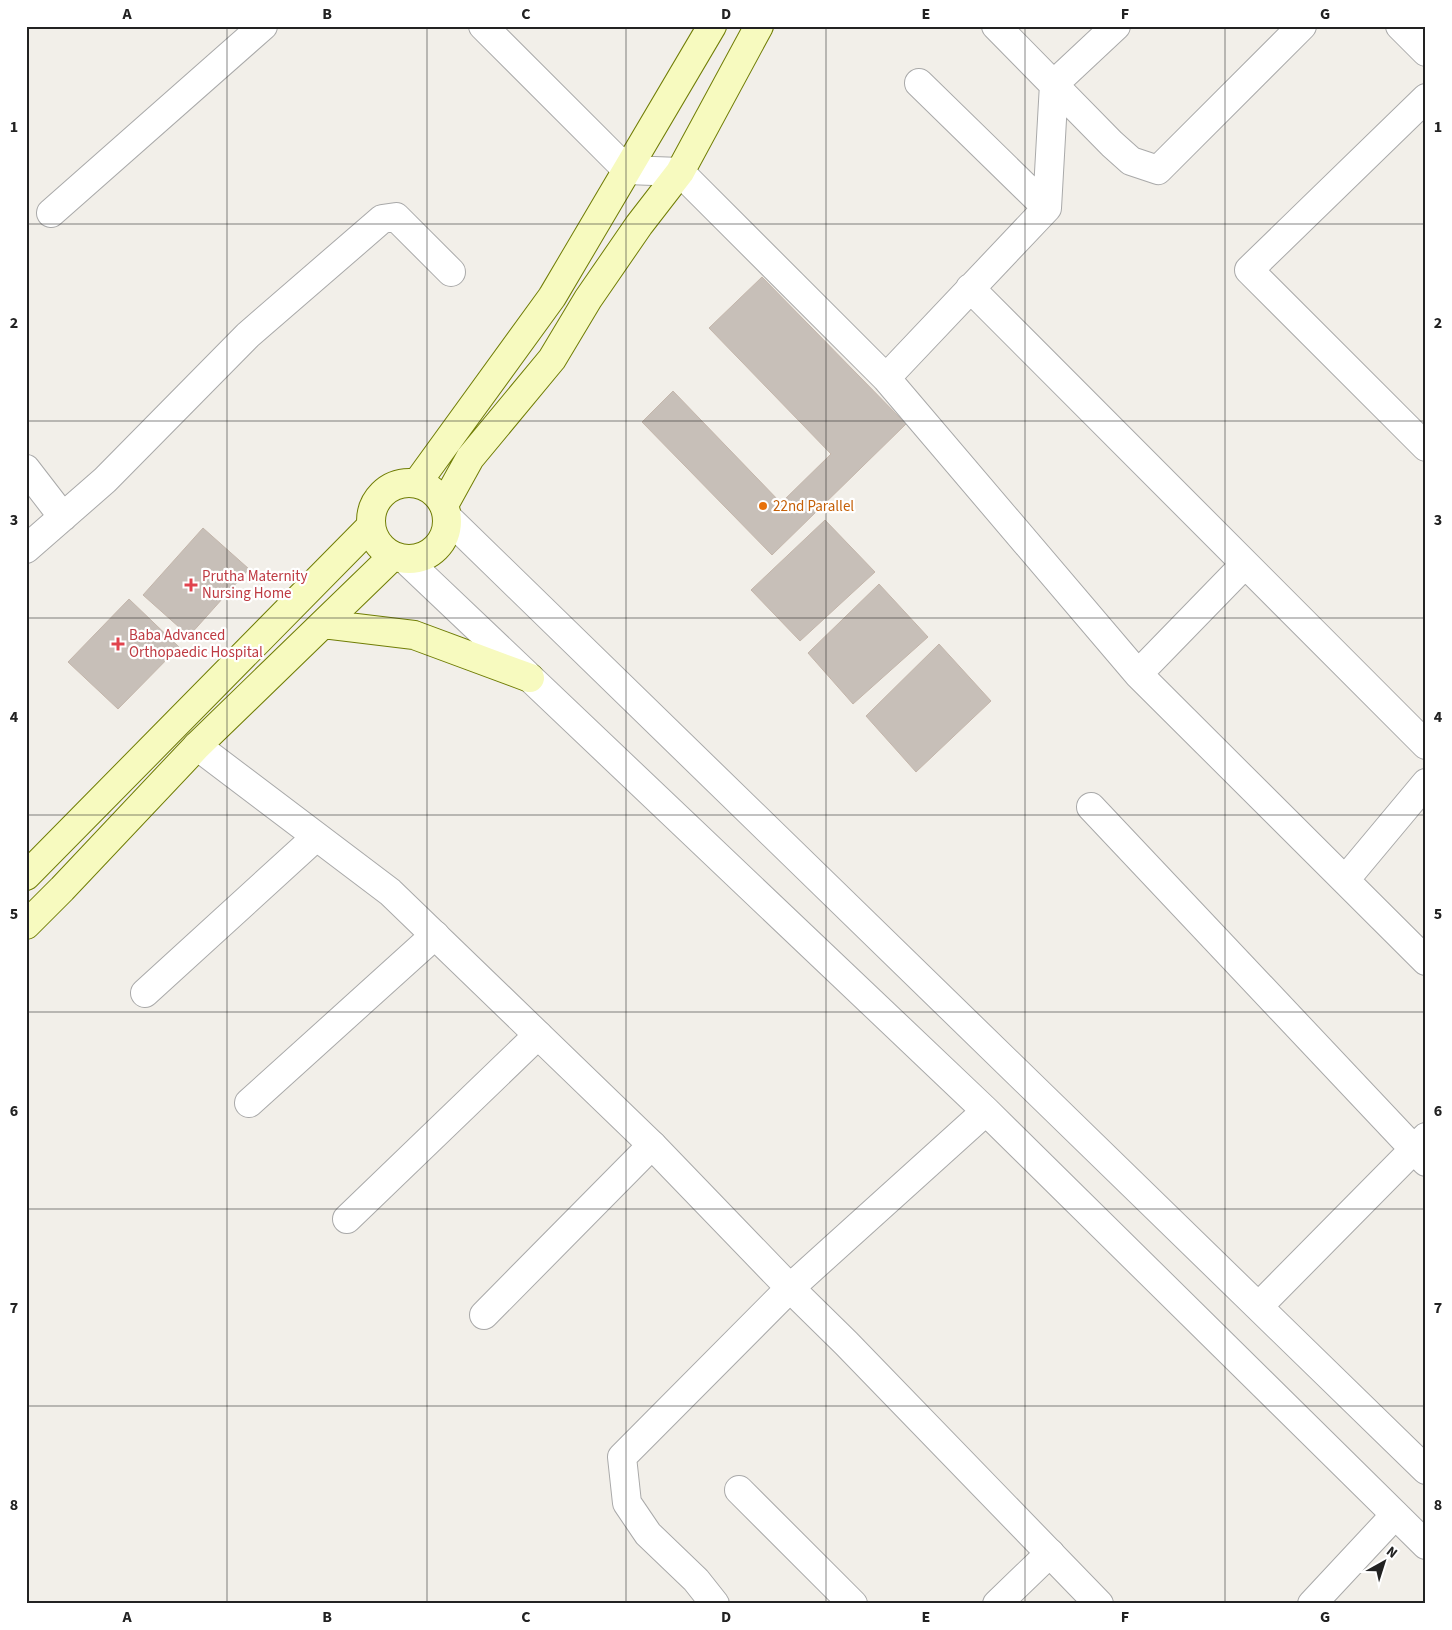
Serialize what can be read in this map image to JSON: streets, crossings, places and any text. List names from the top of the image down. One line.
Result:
{"places":{"other":["22nd Parallel"],"health":["Prutha Maternity Nursing Home","Baba Advanced Orthopaedic Hospital"]},"north":"top right","grid":{"columns":["A","B","C","D","E","F","G"],"rows":["1","2","3","4","5","6","7","8"]}}
